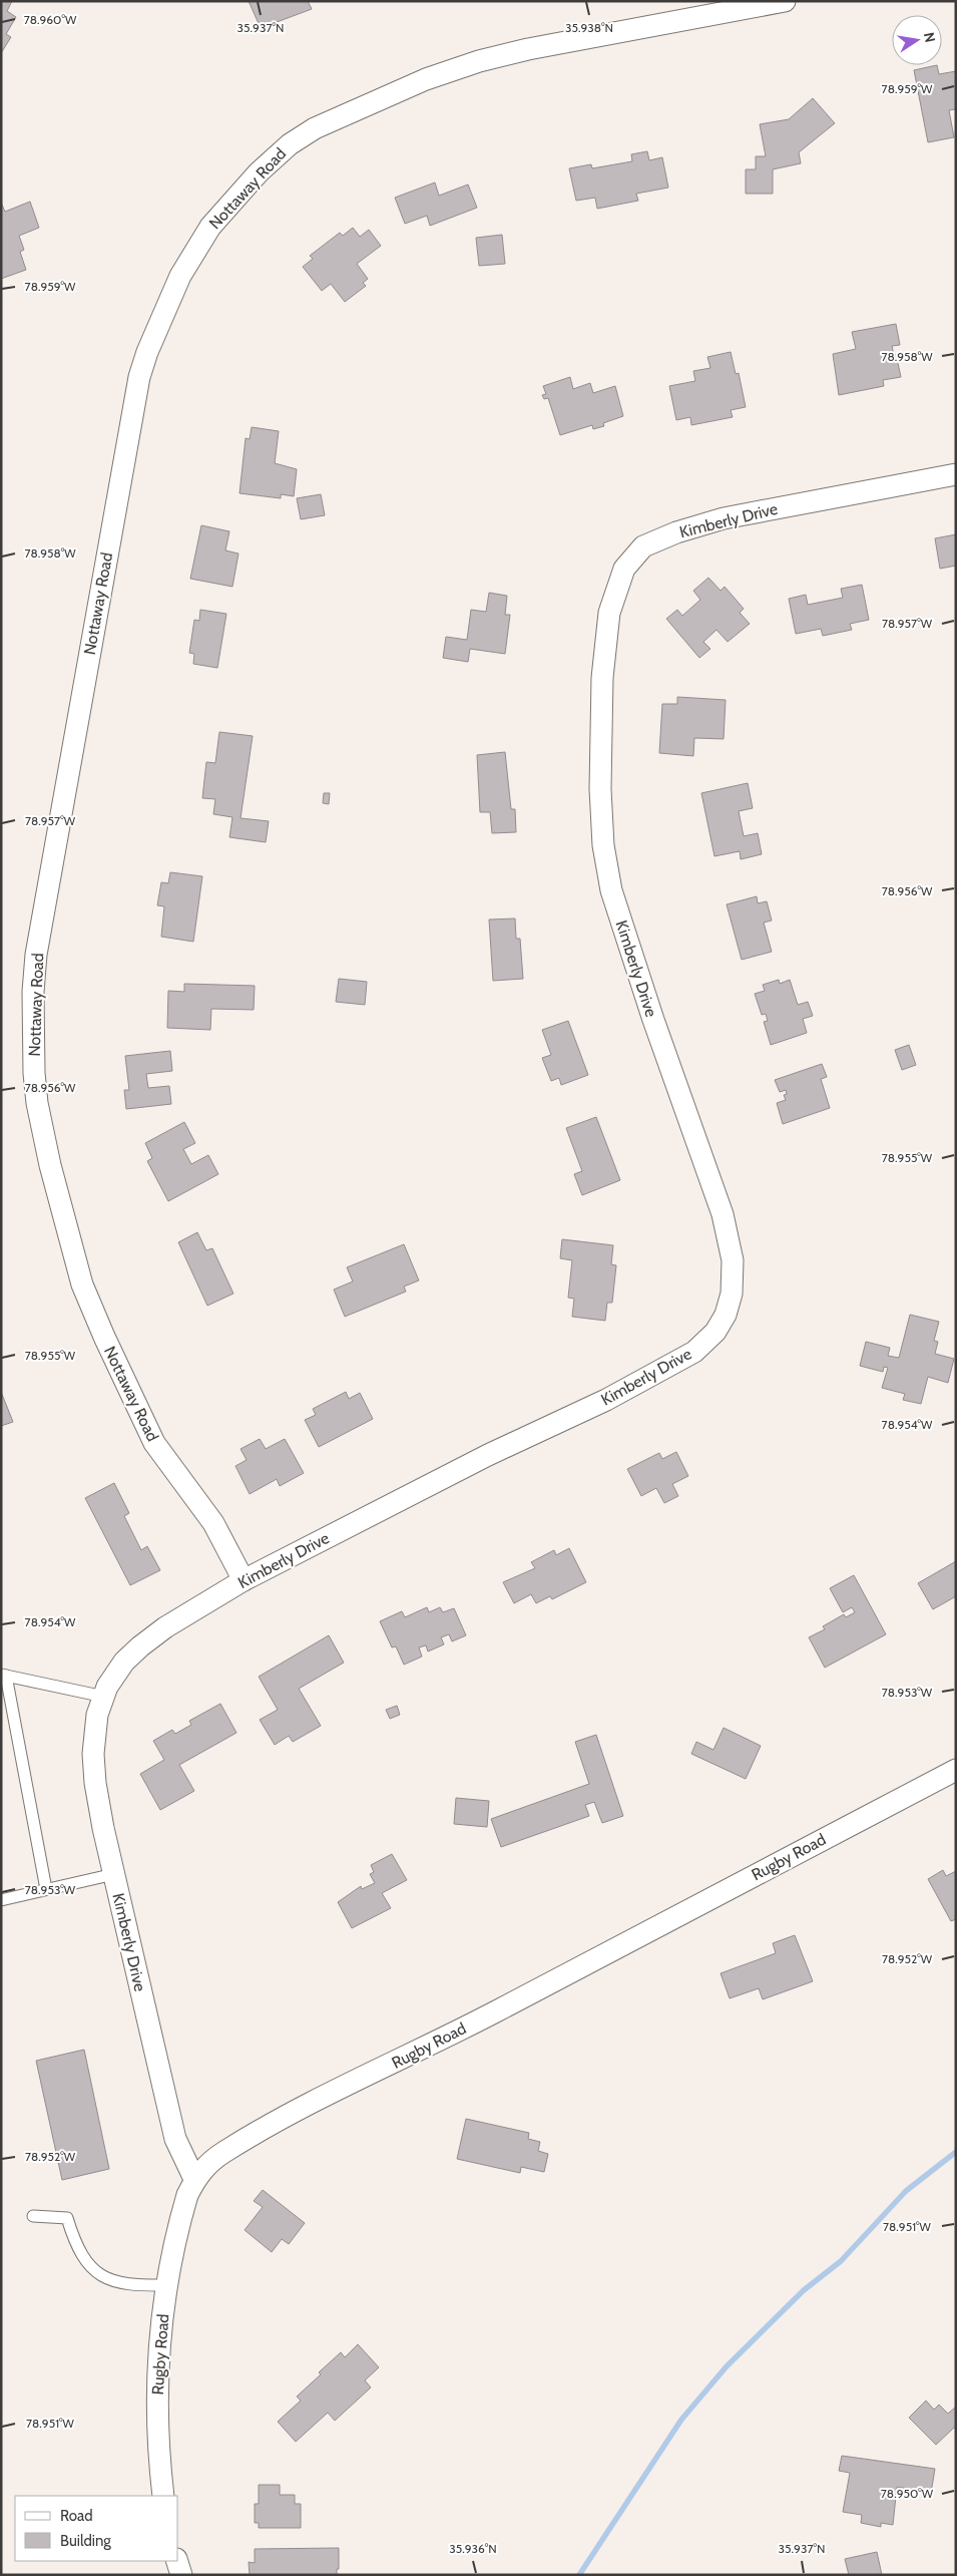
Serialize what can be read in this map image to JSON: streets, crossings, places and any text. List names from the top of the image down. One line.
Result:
{"streets":{"street":["Nottaway Road","Kimberly Drive","Rugby Road"]},"crossings":[["Nottaway Road","Kimberly Drive"],["Kimberly Drive","Rugby Road"]],"legend":["Road","Building"],"north":"right","coordinates":["78.960°W","35.937°N","35.938°N","78.959°W","78.958°W","78.957°W","78.956°W","78.955°W","78.954°W","78.953°W","78.952°W","78.951°W","78.950°W","35.936°N"]}
